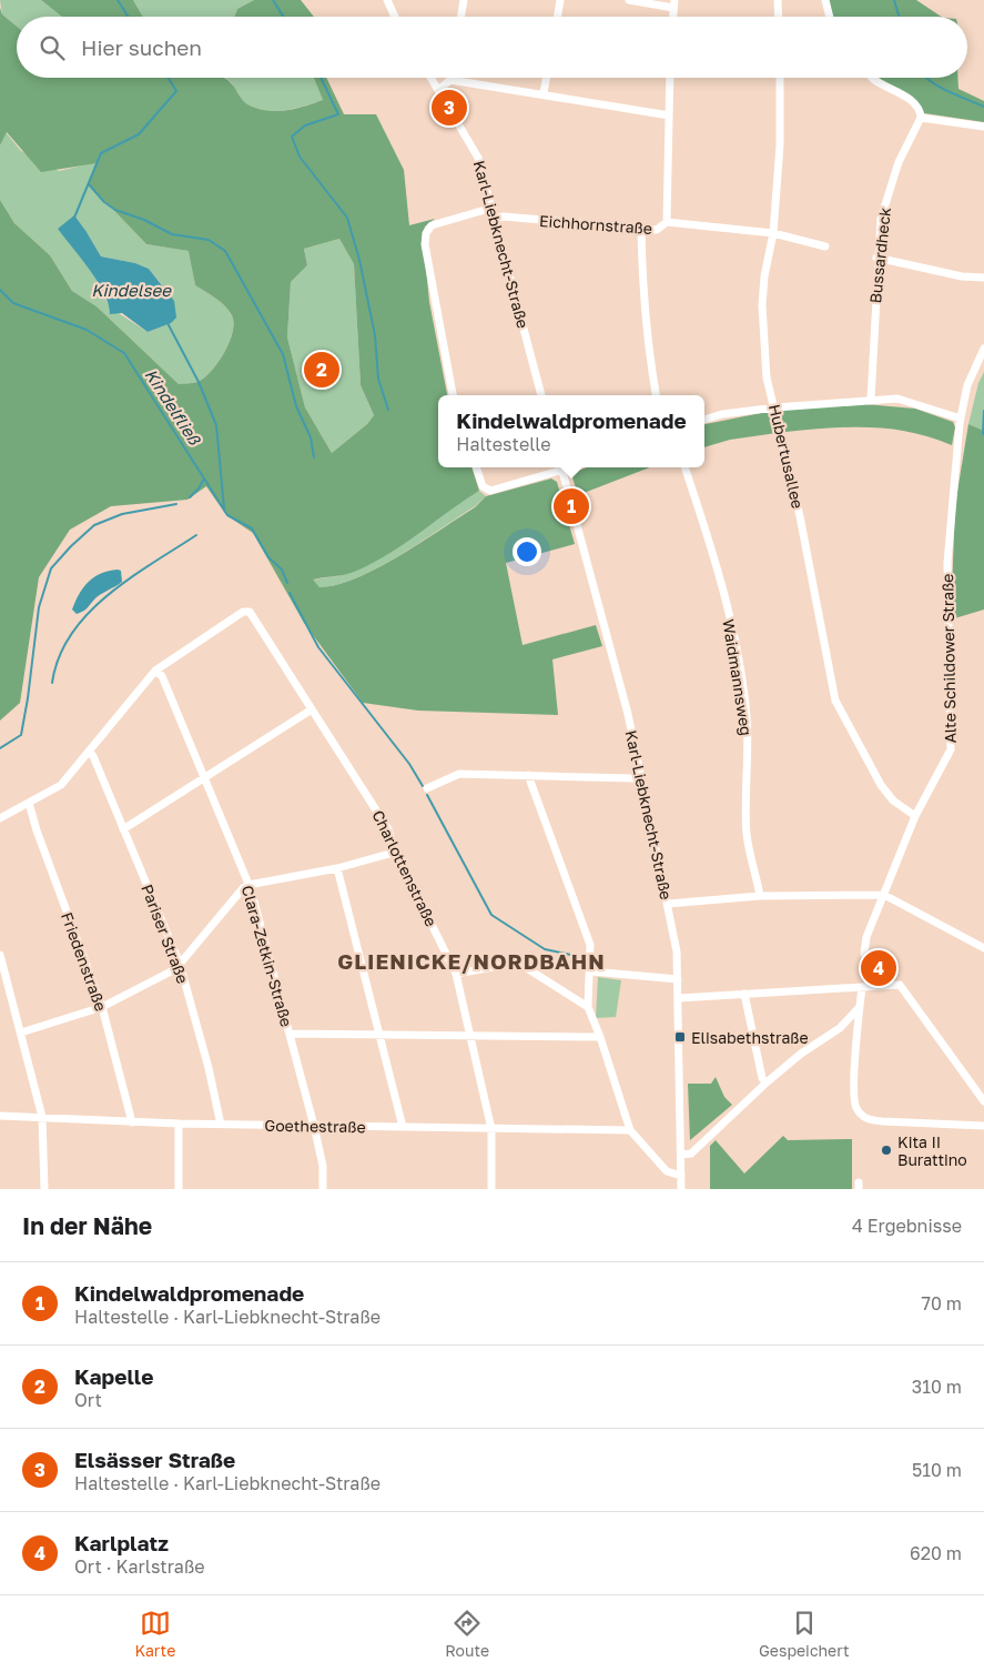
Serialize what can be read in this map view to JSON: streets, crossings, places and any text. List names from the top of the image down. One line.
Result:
{"streets":{"street":["Eichhornstraße","Karl-Liebknecht-Straße","Bussardheck","Hubertusallee","Alte Schildower Straße","Waidmannsweg","Charlottenstraße","Pariser Straße","Clara-Zetkin-Straße","Friedenstraße","Goethestraße"]},"crossings":[["Eichhornstraße","Karl-Liebknecht-Straße"],["Eichhornstraße","Hubertusallee"],["Hubertusallee","Alte Schildower Straße"],["Charlottenstraße","Clara-Zetkin-Straße"],["Charlottenstraße","Goethestraße"],["Pariser Straße","Goethestraße"],["Clara-Zetkin-Straße","Goethestraße"],["Friedenstraße","Goethestraße"]],"districts":["GLIENICKE/NORDBAHN"],"water":["Kindelsee","Kindelfließ"],"places":{"transit":["Elisabethstraße"],"other":["Kita II Burattino"]},"page":{"search":"Hier suchen","pins":["3","2","1","4"],"popup":["Kindelwaldpromenade","Haltestelle"],"heading":["In der Nähe","4 Ergebnisse"],"list":[{"mark":"1","name":"Kindelwaldpromenade","note":"Haltestelle · Karl-Liebknecht-Straße","value":"70 m"},{"mark":"2","name":"Kapelle","note":"Ort","value":"310 m"},{"mark":"3","name":"Elsässer Straße","note":"Haltestelle · Karl-Liebknecht-Straße","value":"510 m"},{"mark":"4","name":"Karlplatz","note":"Ort · Karlstraße","value":"620 m"}],"nav":["Karte","Route","Gespeichert"]}}
